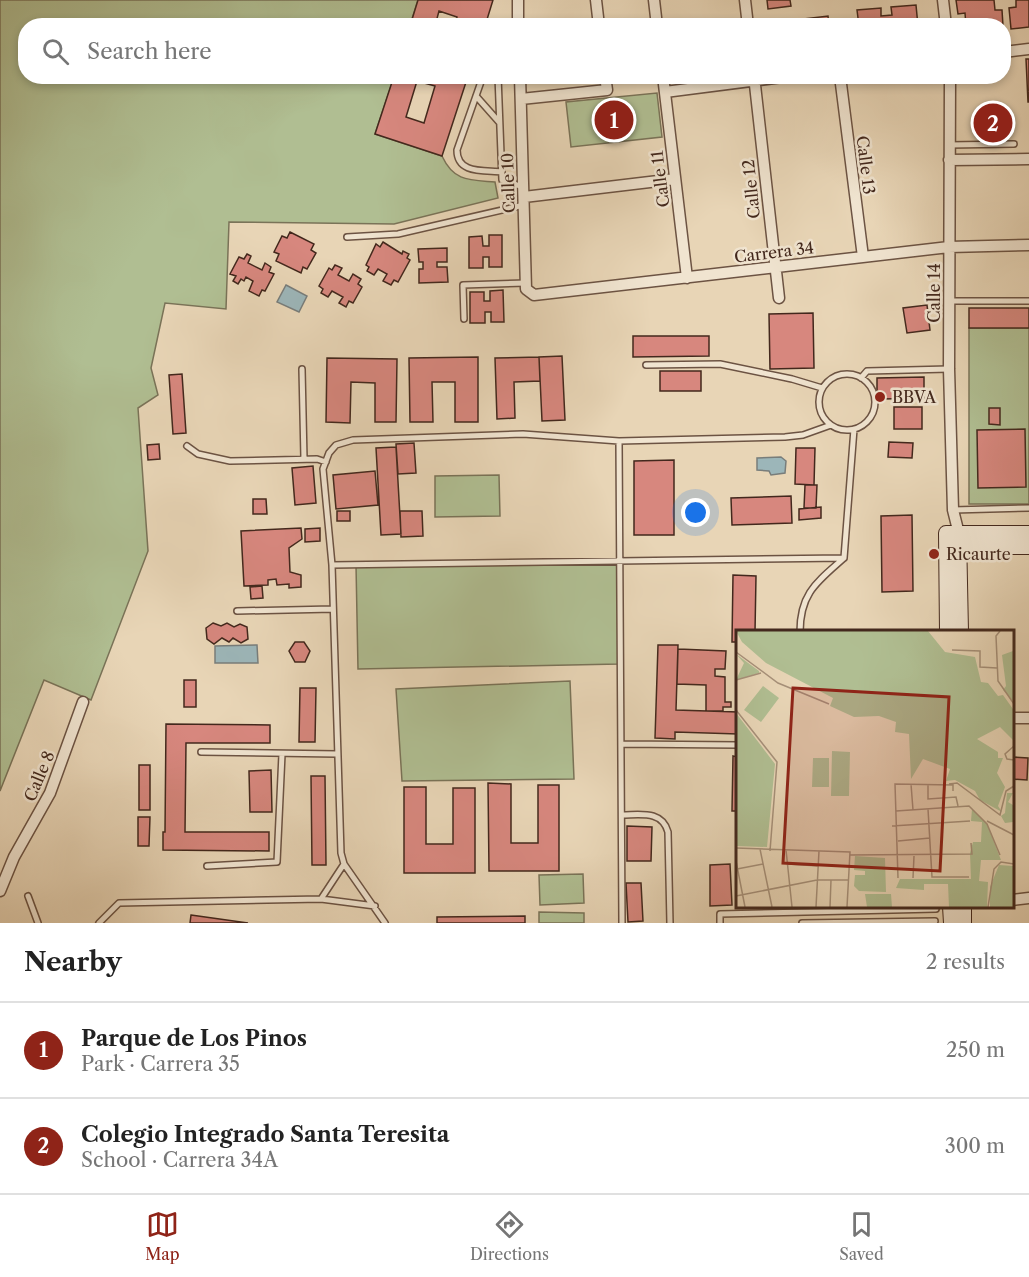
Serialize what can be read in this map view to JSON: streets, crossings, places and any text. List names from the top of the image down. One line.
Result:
{"streets":{"street":["Calle 13","Calle 11","Calle 10","Calle 12","Carrera 34","Calle 14","Calle 8"]},"crossings":[["Calle 13","Carrera 34"],["Calle 11","Carrera 34"],["Calle 10","Carrera 34"],["Calle 12","Carrera 34"],["Carrera 34","Calle 14"]],"places":["BBVA","Ricaurte"],"page":{"search":"Search here","pins":["1","2"],"heading":["Nearby","2 results"],"list":[{"mark":"1","name":"Parque de Los Pinos","note":"Park · Carrera 35","value":"250 m"},{"mark":"2","name":"Colegio Integrado Santa Teresita","note":"School · Carrera 34A","value":"300 m"}],"nav":["Map","Directions","Saved"]}}
